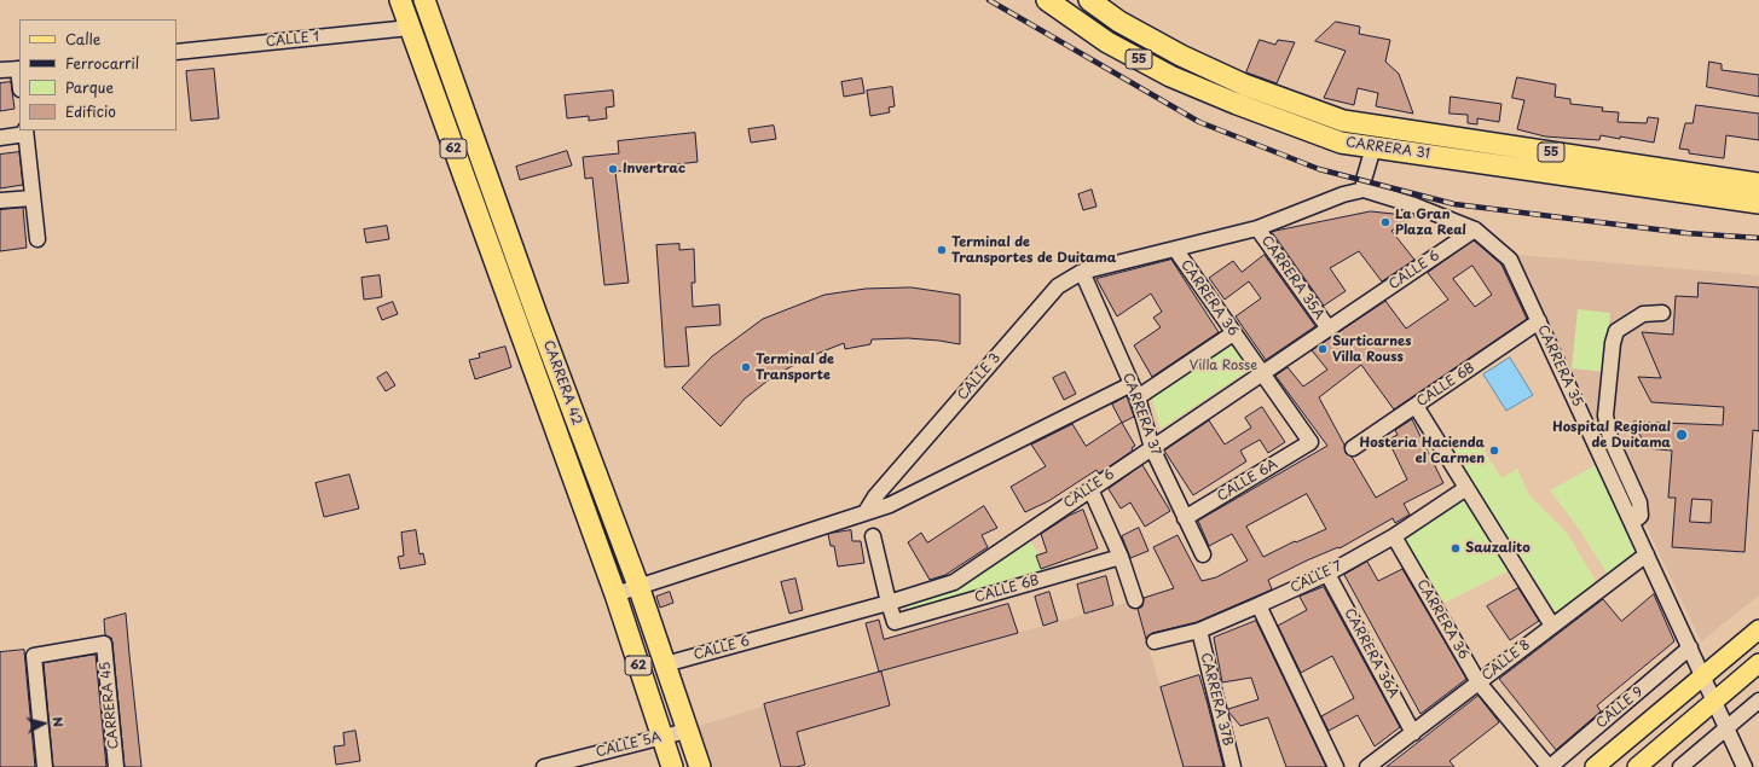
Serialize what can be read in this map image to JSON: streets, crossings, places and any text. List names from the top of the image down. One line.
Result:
{"streets":{"highway":["55","62","CARRERA 31","CARRERA 42"],"street":["CALLE 1","CALLE 6","CARRERA 35A","CARRERA 36","CARRERA 35","CALLE 3","CALLE 6B","CARRERA 37","CALLE 6A","CALLE 7","CARRERA 36A","CALLE 8","CARRERA 37B","CARRERA 45","CALLE 9","CALLE 5A"]},"crossings":[["CALLE 1","CARRERA 42"],["CALLE 6","CARRERA 35A"],["CALLE 6","CARRERA 36"],["CALLE 6","CARRERA 35"],["CALLE 6","CARRERA 42"],["CALLE 6","CALLE 6B"],["CALLE 6","CARRERA 37"],["CARRERA 35A","CALLE 3"],["CARRERA 36","CALLE 3"],["CARRERA 36","CALLE 6A"],["CARRERA 36","CALLE 7"],["CARRERA 36","CALLE 8"],["CARRERA 36","CALLE 9"],["CARRERA 35","CALLE 3"],["CARRERA 35","CALLE 6B"],["CARRERA 35","CALLE 8"],["CARRERA 35","CALLE 9"],["CALLE 3","CARRERA 37"],["CARRERA 42","CALLE 5A"],["CARRERA 37","CALLE 6A"],["CALLE 7","CARRERA 36A"],["CALLE 7","CARRERA 37B"],["CARRERA 36A","CALLE 8"]],"parks":["Villa Rosse"],"places":["Invertrac","La Gran Plaza Real","Terminal de Transportes de Duitama","Surticarnes Villa Rouss","Terminal de Transporte","Hospital Regional de Duitama","Hosteria Hacienda el Carmen","Sauzalito"],"legend":["Calle","Ferrocarril","Parque","Edificio"],"north":"right"}
